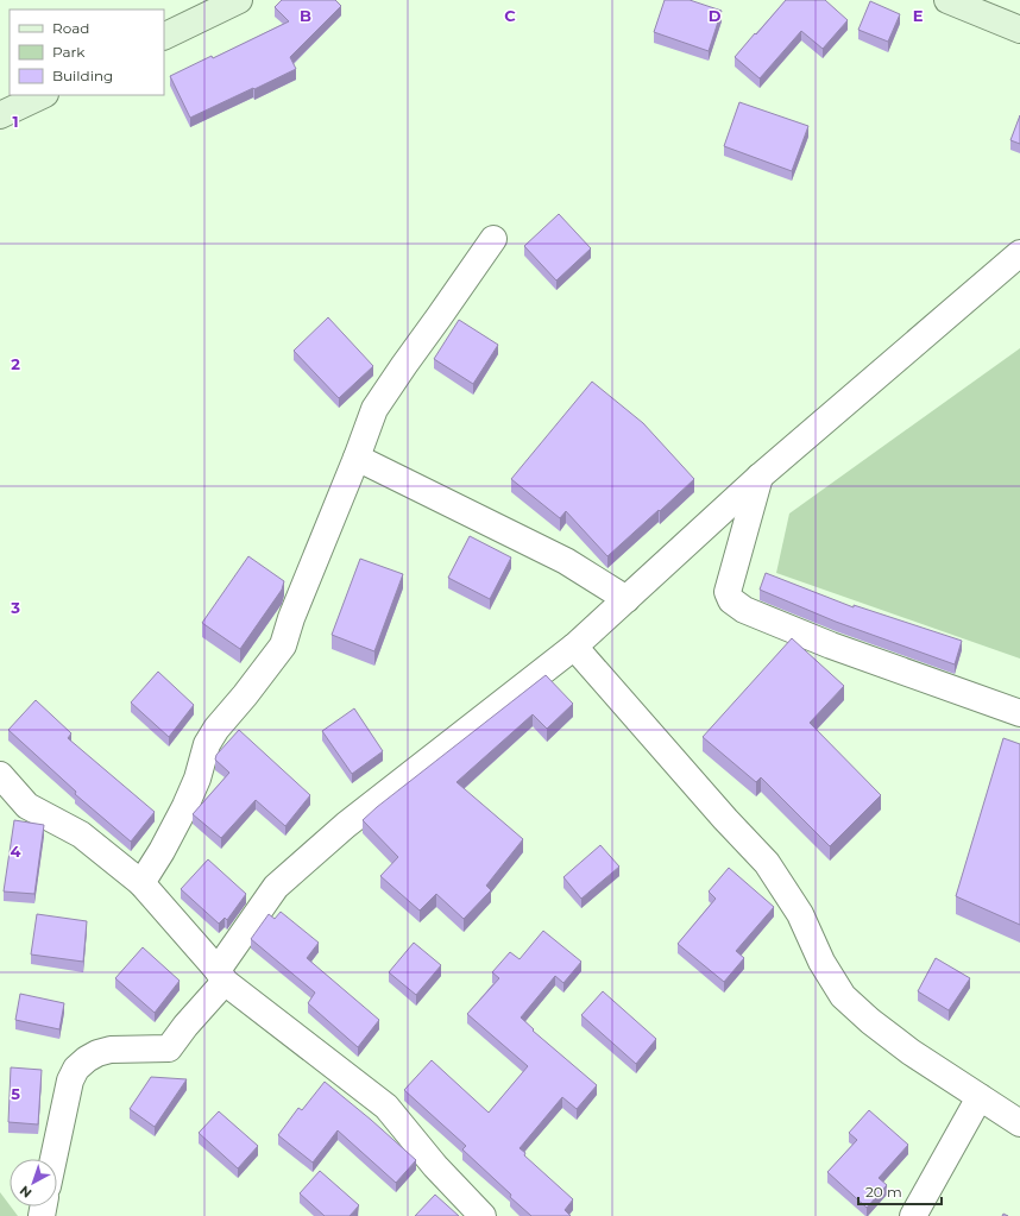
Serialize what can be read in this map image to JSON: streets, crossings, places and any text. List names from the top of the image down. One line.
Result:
{"legend":["Road","Park","Building"],"scale_bar":"20 m","north":"bottom left","grid":{"columns":["B","C","D","E"],"rows":["1","2","3","4","5"]}}
